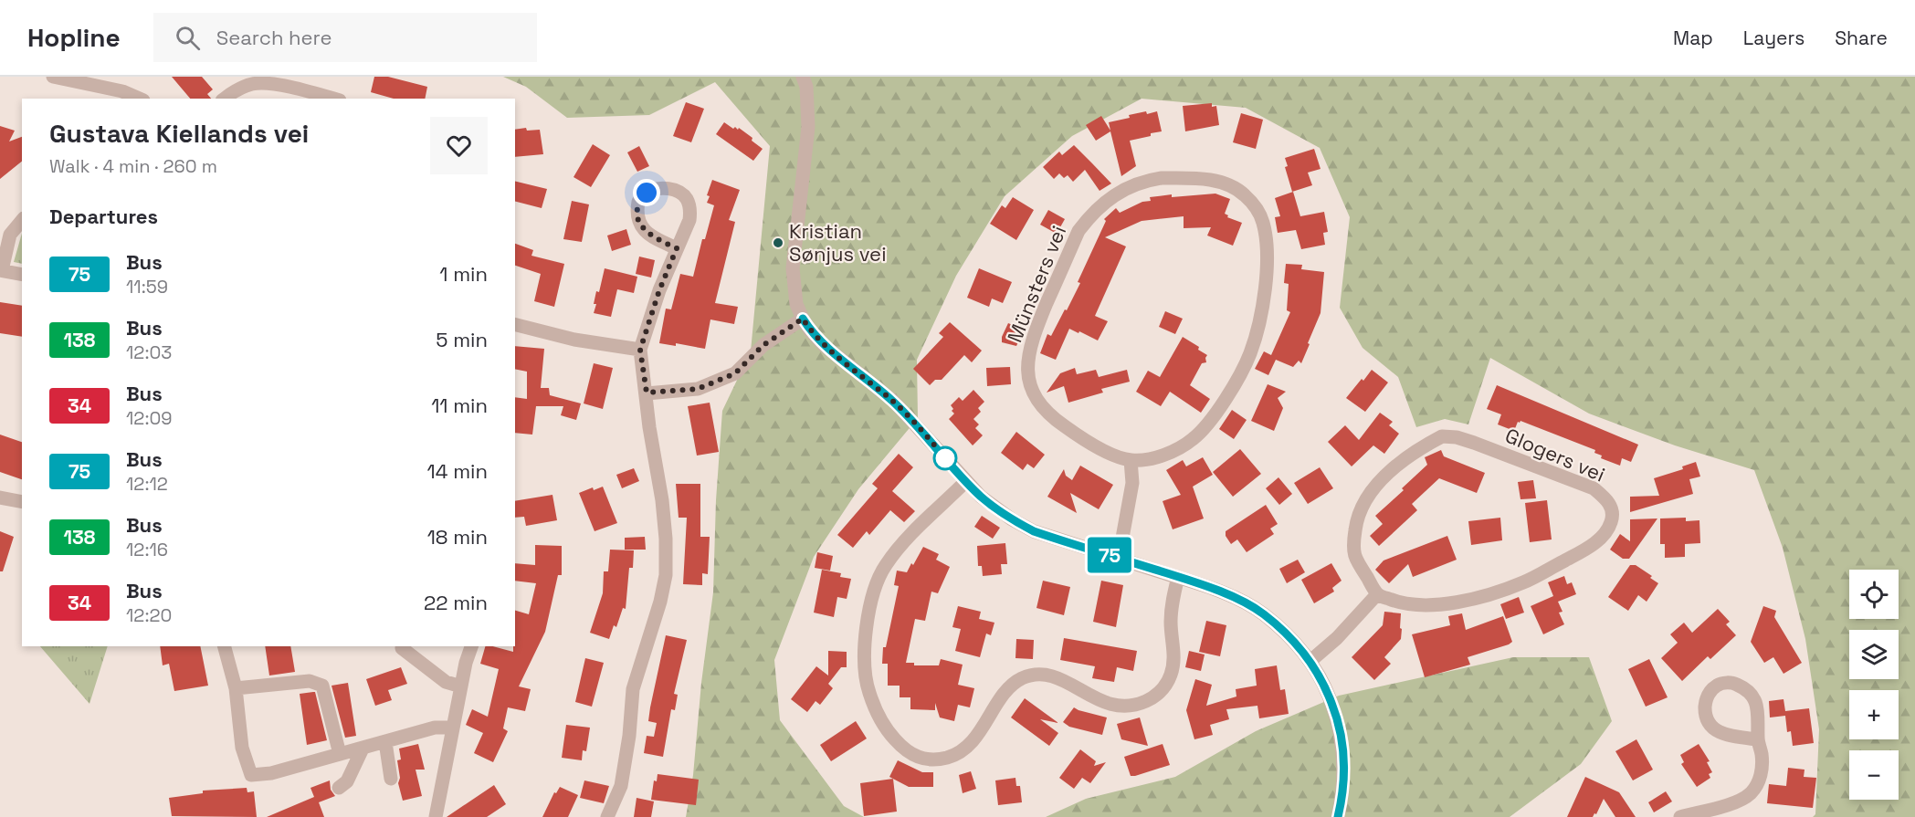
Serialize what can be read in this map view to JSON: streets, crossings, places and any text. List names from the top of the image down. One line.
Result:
{"streets":{"street":["Münsters vei","Glogers vei"]},"places":["Kristian Sønjus vei"],"lines":["bus line 75"],"page":{"header":"Hopline","search":"Search here","nav":["Map","Layers","Share"],"on_map":"75","heading":[["Gustava Kiellands vei","Walk · 4 min · 260 m"],"Departures"],"list":[{"mark":"75","name":"Bus","note":"11:59","value":"1 min"},{"mark":"138","name":"Bus","note":"12:03","value":"5 min"},{"mark":"34","name":"Bus","note":"12:09","value":"11 min"},{"mark":"75","name":"Bus","note":"12:12","value":"14 min"},{"mark":"138","name":"Bus","note":"12:16","value":"18 min"},{"mark":"34","name":"Bus","note":"12:20","value":"22 min"}],"map_buttons":["+","−"]}}
